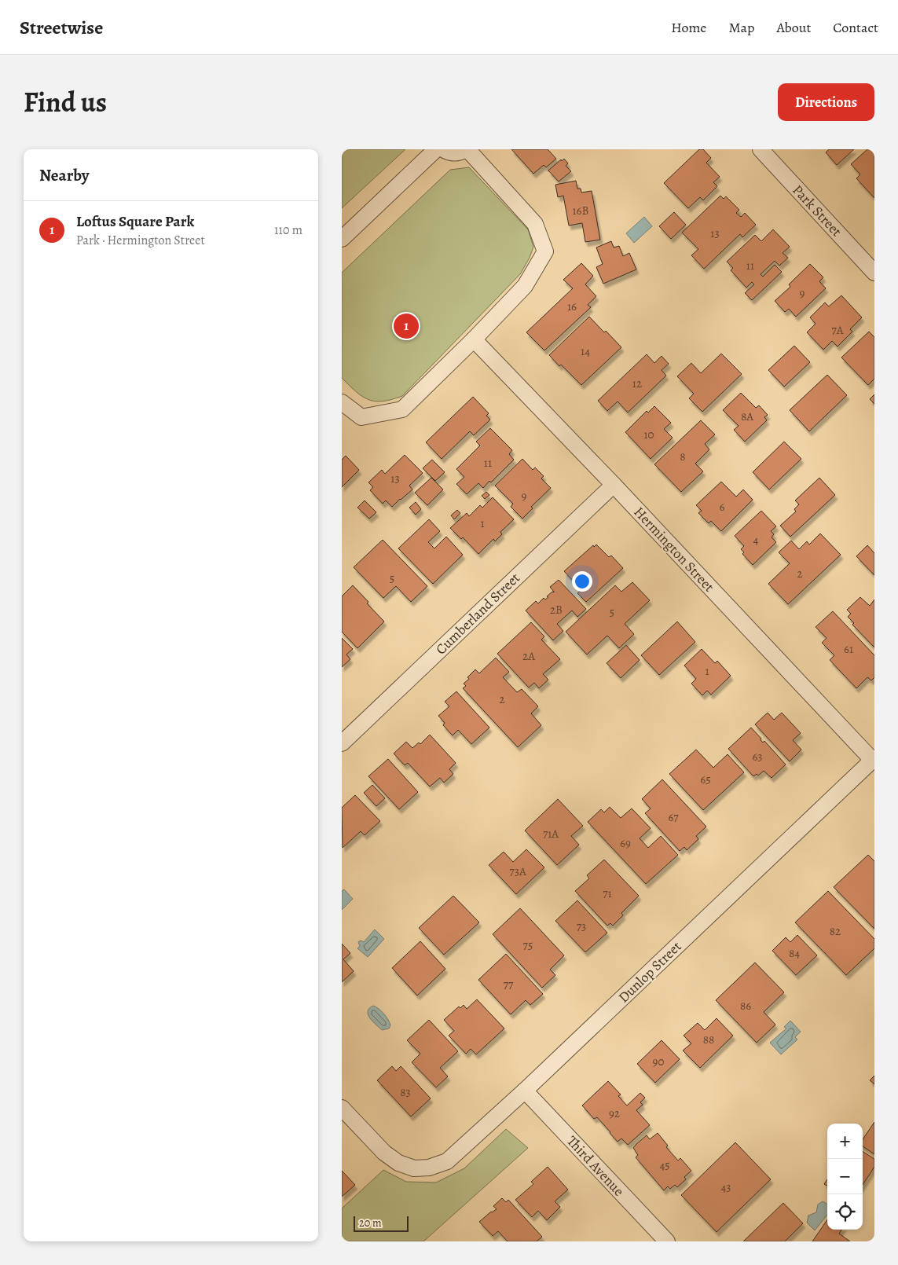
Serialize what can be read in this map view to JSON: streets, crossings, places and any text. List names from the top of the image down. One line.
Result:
{"streets":{"street":["Park Street","Hermington Street","Cumberland Street","Dunlop Street","Third Avenue"]},"crossings":[["Hermington Street","Cumberland Street"],["Hermington Street","Dunlop Street"],["Dunlop Street","Third Avenue"]],"house_numbers":["16B","13","11","9","16","7A","14","12","8A","10","8","11","13","9","6","1","4","2","5","2B","5","61","2A","1","2","63","65","67","71A","69","73A","71","73","82","75","84","77","86","88","90","83","92","45","43"],"scale_bar":"20 m","page":{"header":"Streetwise","nav":["Home","Map","About","Contact"],"title":"Find us","buttons":"Directions","heading":"Nearby","list":[{"mark":"1","name":"Loftus Square Park","note":"Park · Hermington Street","value":"110 m"}],"pins":"1","map_buttons":["+","−"],"scale":"20 m"}}
